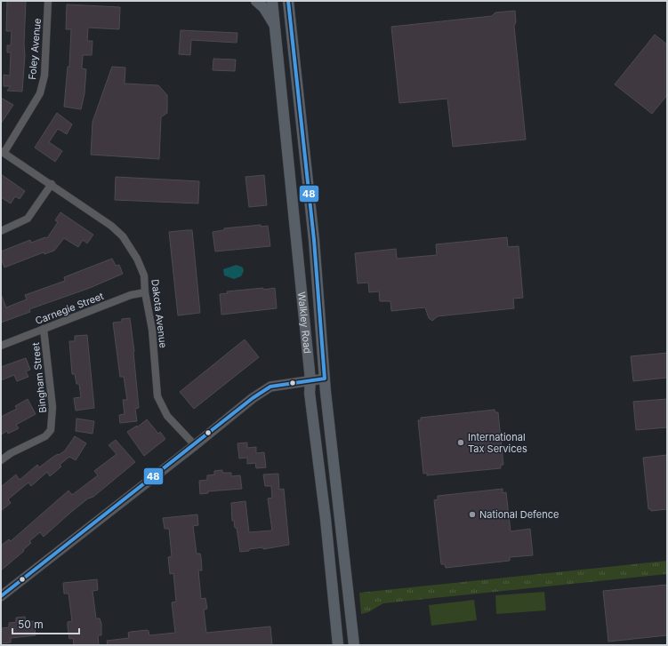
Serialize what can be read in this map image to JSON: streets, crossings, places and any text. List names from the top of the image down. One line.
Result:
{"streets":{"main road":["Walkley Road"],"street":["Foley Avenue","Carnegie Street","Dakota Avenue","Bingham Street"]},"crossings":[["Foley Avenue","Dakota Avenue"],["Carnegie Street","Dakota Avenue"],["Carnegie Street","Bingham Street"]],"places":["International Tax Services","National Defence"],"lines":["transit line 48"],"scale_bar":"50 m"}
